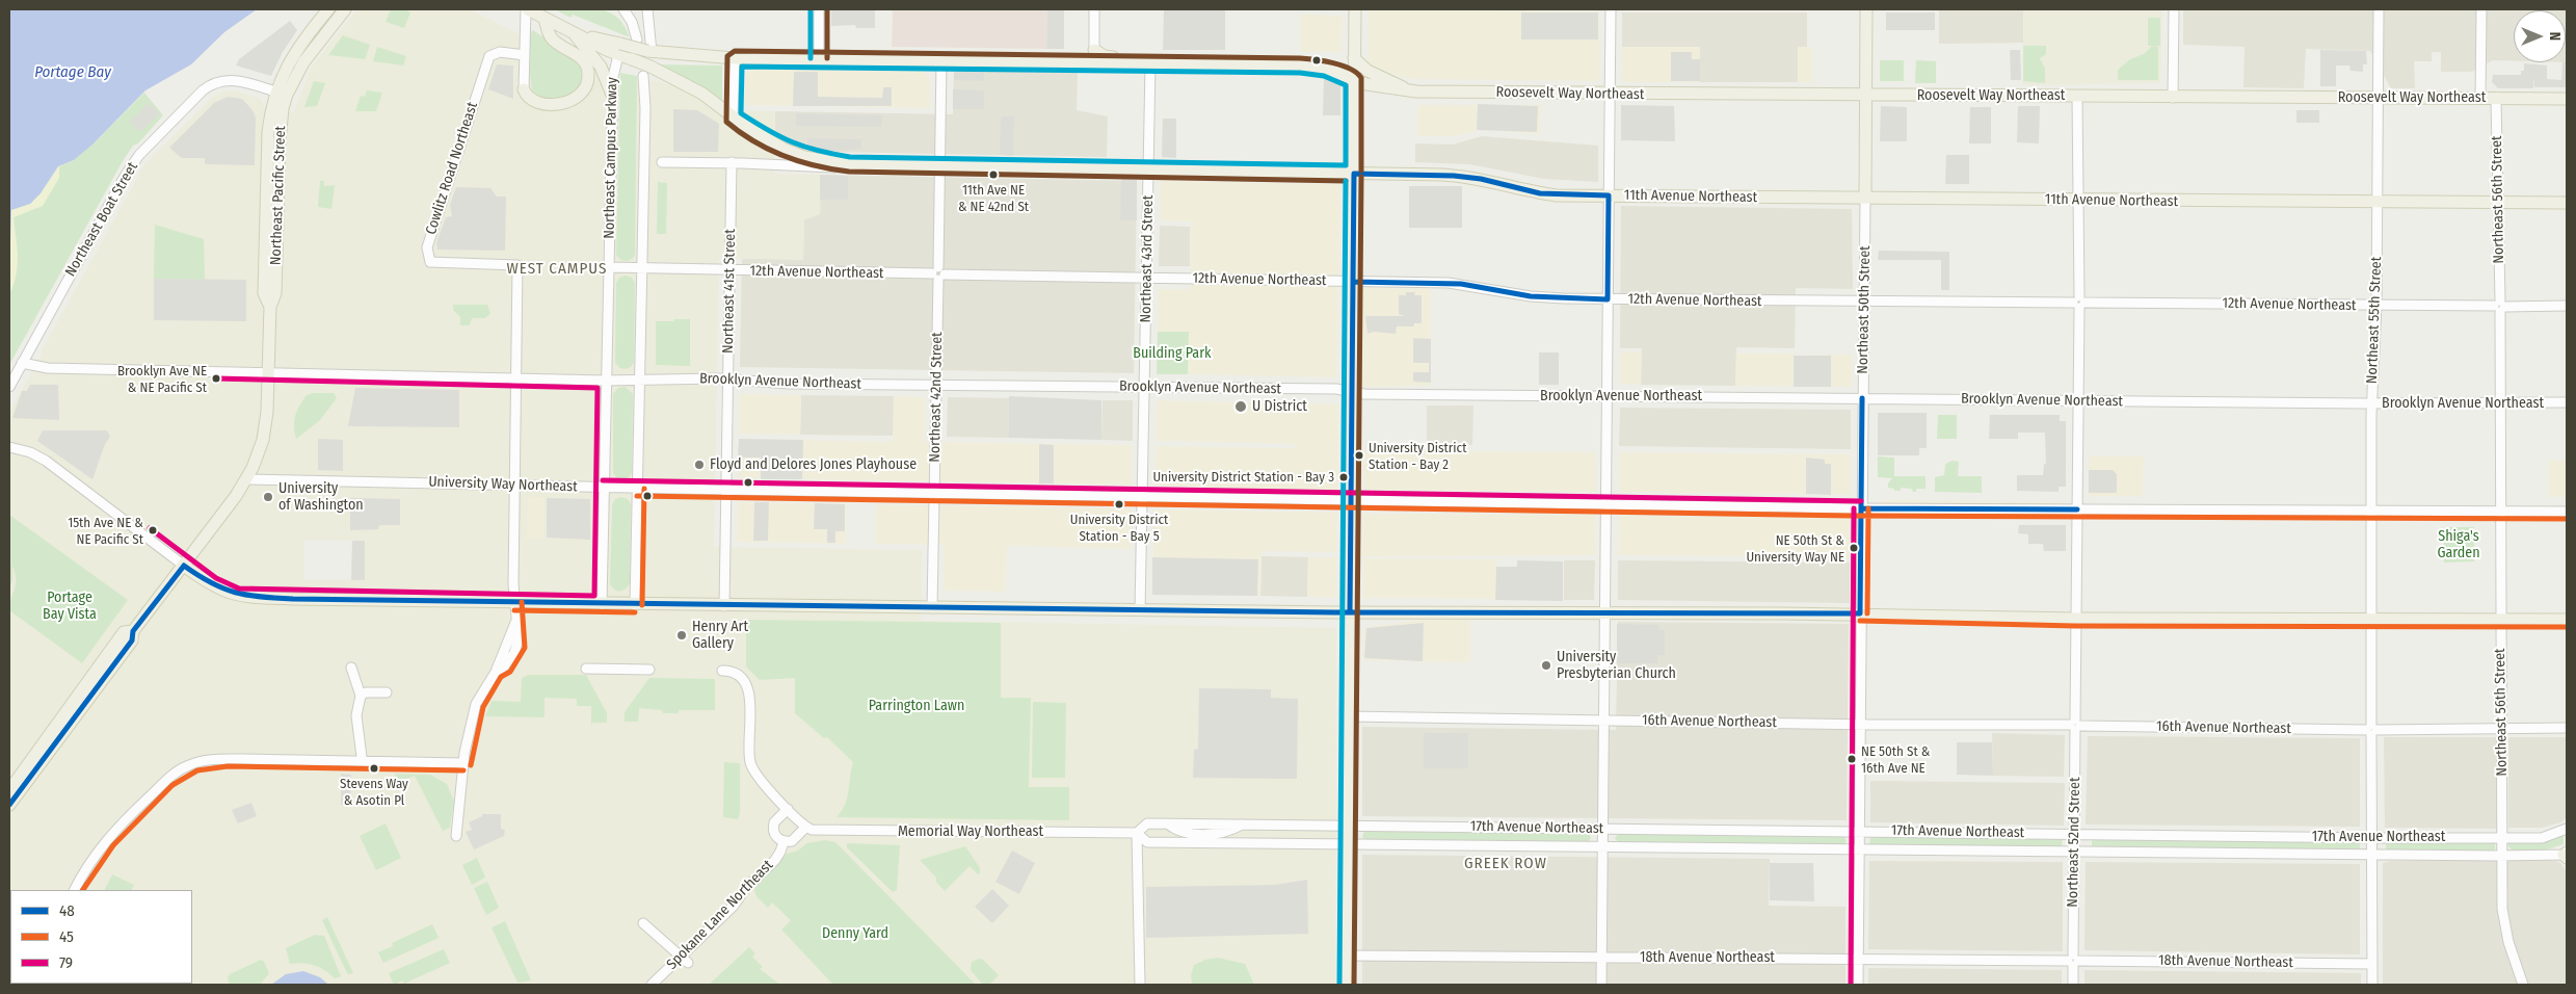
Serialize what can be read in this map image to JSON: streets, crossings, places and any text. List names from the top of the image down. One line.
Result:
{"streets":{"main road":["Roosevelt Way Northeast","Northeast Pacific Street","11th Avenue Northeast","Northeast 50th Street"],"street":["Northeast Campus Parkway","Cowlitz Road Northeast","Northeast 56th Street","Northeast Boat Street","Northeast 43rd Street","12th Avenue Northeast","Northeast 41st Street","Northeast 55th Street","Brooklyn Avenue Northeast","Northeast 42nd Street","University Way Northeast","16th Avenue Northeast","17th Avenue Northeast","Memorial Way Northeast","Northeast 52nd Street","Spokane Lane Northeast","18th Avenue Northeast"]},"crossings":[["Roosevelt Way Northeast","Northeast 56th Street"],["Roosevelt Way Northeast","Northeast 43rd Street"],["Roosevelt Way Northeast","Northeast 50th Street"],["Roosevelt Way Northeast","Northeast 55th Street"],["Roosevelt Way Northeast","Northeast 52nd Street"],["Northeast Campus Parkway","12th Avenue Northeast"],["Northeast Campus Parkway","Brooklyn Avenue Northeast"],["Northeast Campus Parkway","University Way Northeast"],["Cowlitz Road Northeast","Brooklyn Avenue Northeast"],["Northeast Pacific Street","Northeast Boat Street"],["Northeast Pacific Street","Brooklyn Avenue Northeast"],["Northeast Pacific Street","University Way Northeast"],["11th Avenue Northeast","Northeast 56th Street"],["11th Avenue Northeast","Northeast 43rd Street"],["11th Avenue Northeast","Northeast 41st Street"],["11th Avenue Northeast","Northeast 50th Street"],["11th Avenue Northeast","Northeast 55th Street"],["11th Avenue Northeast","Northeast 42nd Street"],["11th Avenue Northeast","Northeast 52nd Street"],["Northeast 56th Street","12th Avenue Northeast"],["Northeast 56th Street","Brooklyn Avenue Northeast"],["Northeast 56th Street","University Way Northeast"],["Northeast 56th Street","16th Avenue Northeast"],["Northeast 56th Street","17th Avenue Northeast"],["Northeast Boat Street","Brooklyn Avenue Northeast"],["Northeast 43rd Street","12th Avenue Northeast"],["Northeast 43rd Street","Brooklyn Avenue Northeast"],["Northeast 43rd Street","University Way Northeast"],["12th Avenue Northeast","Northeast 41st Street"],["12th Avenue Northeast","Northeast 50th Street"],["12th Avenue Northeast","Northeast 55th Street"],["12th Avenue Northeast","Northeast 42nd Street"],["12th Avenue Northeast","Northeast 52nd Street"],["Northeast 41st Street","Brooklyn Avenue Northeast"],["Northeast 41st Street","University Way Northeast"],["Northeast 50th Street","Brooklyn Avenue Northeast"],["Northeast 50th Street","University Way Northeast"],["Northeast 50th Street","16th Avenue Northeast"],["Northeast 50th Street","17th Avenue Northeast"],["Northeast 50th Street","18th Avenue Northeast"],["Northeast 55th Street","Brooklyn Avenue Northeast"],["Northeast 55th Street","University Way Northeast"],["Northeast 55th Street","16th Avenue Northeast"],["Northeast 55th Street","17th Avenue Northeast"],["Northeast 55th Street","18th Avenue Northeast"],["Brooklyn Avenue Northeast","Northeast 42nd Street"],["Brooklyn Avenue Northeast","Northeast 52nd Street"],["Northeast 42nd Street","University Way Northeast"],["University Way Northeast","Northeast 52nd Street"],["16th Avenue Northeast","Northeast 52nd Street"],["17th Avenue Northeast","Memorial Way Northeast"],["17th Avenue Northeast","Northeast 52nd Street"],["Memorial Way Northeast","Spokane Lane Northeast"],["Northeast 52nd Street","18th Avenue Northeast"]],"districts":["WEST CAMPUS","GREEK ROW"],"water":["Portage Bay"],"parks":["Building Park","Shiga's Garden","Portage Bay Vista","Parrington Lawn","Denny Yard"],"places":["11th Ave NE & NE 42nd St","Brooklyn Ave NE & NE Pacific St","U District","University District Station - Bay 2","Floyd and Delores Jones Playhouse","University District Station - Bay 3","University of Washington","University District Station - Bay 5","15th Ave NE & NE Pacific St","NE 50th St & University Way NE","Henry Art Gallery","University Presbyterian Church","NE 50th St & 16th Ave NE","Stevens Way & Asotin Pl"],"lines":["transit line 48","transit line 79","transit line 45"],"legend":["48","45","79"],"north":"right"}
